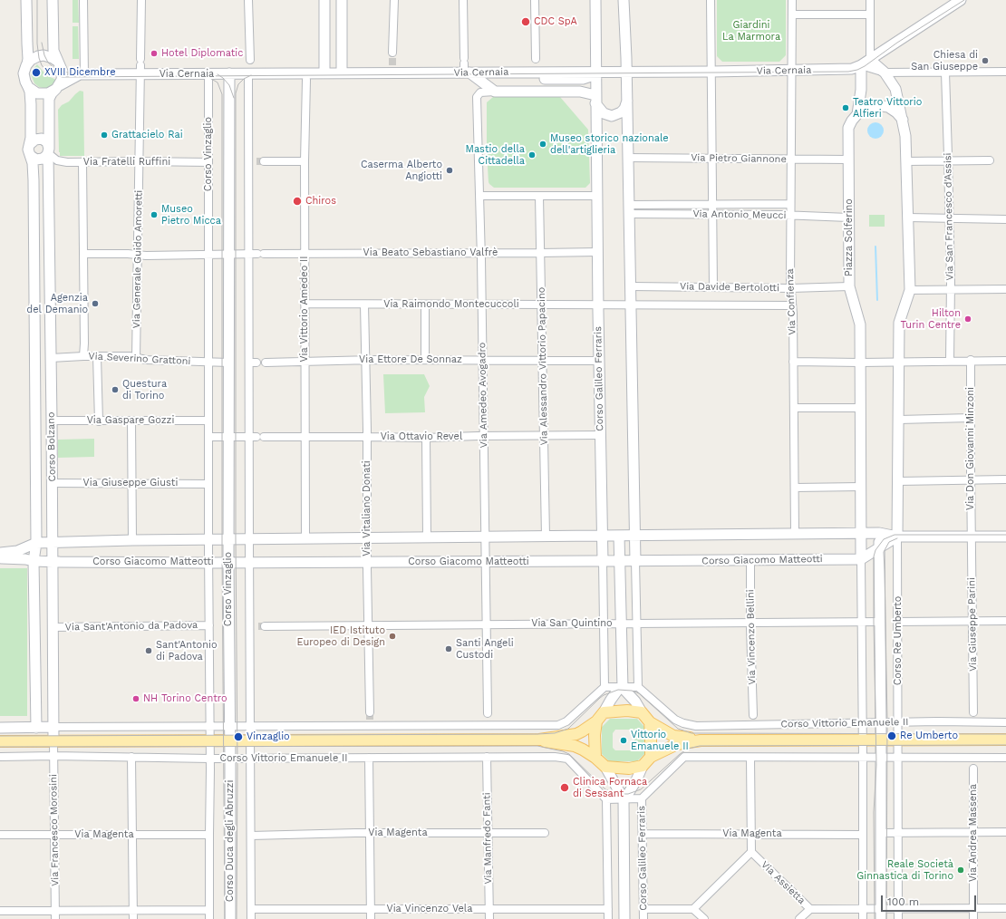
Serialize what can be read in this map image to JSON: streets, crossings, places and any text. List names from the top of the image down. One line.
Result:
{"streets":{"main road":["Corso Vittorio Emanuele II"],"street":["Via Cernaia","Corso Vinzaglio","Via Pietro Giannone","Via Fratelli Ruffini","Via Antonio Meucci","Via San Francesco d'Assisi","Piazza Solferino","Via Beato Sebastiano Valfrè","Via Generale Guido Amoretti","Via Davide Bertolotti","Via Confienza","Via Raimondo Montecuccoli","Via Vittorio Amedeo II","Via Severino Grattoni","Via Ettore De Sonnaz","Via Alessandro Vittorio Papacino","Corso Galileo Ferraris","Via Amedeo Avogadro","Via Gaspare Gozzi","Via Ottavio Revel","Corso Bolzano","Via Don Giovanni Minzoni","Via Giuseppe Giusti","Via Vitaliano Donati","Corso Giacomo Matteotti","Via San Quintino","Via Giuseppe Parini","Via Sant'Antonio da Padova","Via Vincenzo Bellini","Corso Re Umberto","Via Francesco Morosini","Via Magenta","Via Andrea Massena","Via Manfredo Fanti","Corso Duca degli Abruzzi","Via Assietta","Via Vincenzo Vela"]},"crossings":[["Via Cernaia","Corso Vinzaglio"],["Via Cernaia","Piazza Solferino"],["Via Cernaia","Via Generale Guido Amoretti"],["Via Cernaia","Via Confienza"],["Via Cernaia","Via Vittorio Amedeo II"],["Via Cernaia","Corso Galileo Ferraris"],["Via Cernaia","Corso Bolzano"],["Corso Vinzaglio","Via Fratelli Ruffini"],["Corso Vinzaglio","Via Beato Sebastiano Valfrè"],["Corso Vinzaglio","Via Severino Grattoni"],["Corso Vinzaglio","Via Gaspare Gozzi"],["Corso Vinzaglio","Via Ottavio Revel"],["Corso Vinzaglio","Via Giuseppe Giusti"],["Corso Vinzaglio","Corso Giacomo Matteotti"],["Corso Vinzaglio","Via San Quintino"],["Corso Vinzaglio","Via Sant'Antonio da Padova"],["Corso Vinzaglio","Corso Vittorio Emanuele II"],["Corso Vinzaglio","Corso Duca degli Abruzzi"],["Via Pietro Giannone","Piazza Solferino"],["Via Pietro Giannone","Via Confienza"],["Via Fratelli Ruffini","Via Generale Guido Amoretti"],["Via Fratelli Ruffini","Corso Bolzano"],["Via Antonio Meucci","Piazza Solferino"],["Via Antonio Meucci","Via Confienza"],["Piazza Solferino","Via Davide Bertolotti"],["Via Beato Sebastiano Valfrè","Via Vittorio Amedeo II"],["Via Beato Sebastiano Valfrè","Via Alessandro Vittorio Papacino"],["Via Beato Sebastiano Valfrè","Corso Galileo Ferraris"],["Via Beato Sebastiano Valfrè","Via Amedeo Avogadro"],["Via Generale Guido Amoretti","Via Severino Grattoni"],["Via Davide Bertolotti","Via Confienza"],["Via Davide Bertolotti","Via Raimondo Montecuccoli"],["Via Davide Bertolotti","Corso Galileo Ferraris"],["Via Raimondo Montecuccoli","Via Vittorio Amedeo II"],["Via Raimondo Montecuccoli","Via Alessandro Vittorio Papacino"],["Via Raimondo Montecuccoli","Corso Galileo Ferraris"],["Via Raimondo Montecuccoli","Via Amedeo Avogadro"],["Via Raimondo Montecuccoli","Via Vitaliano Donati"],["Via Vittorio Amedeo II","Via Ettore De Sonnaz"],["Via Vittorio Amedeo II","Via Ottavio Revel"],["Via Severino Grattoni","Corso Bolzano"],["Via Ettore De Sonnaz","Via Alessandro Vittorio Papacino"],["Via Ettore De Sonnaz","Corso Galileo Ferraris"],["Via Ettore De Sonnaz","Via Amedeo Avogadro"],["Via Ettore De Sonnaz","Via Vitaliano Donati"],["Via Alessandro Vittorio Papacino","Via Ottavio Revel"],["Corso Galileo Ferraris","Via Ottavio Revel"],["Corso Galileo Ferraris","Corso Giacomo Matteotti"],["Corso Galileo Ferraris","Via San Quintino"],["Corso Galileo Ferraris","Corso Vittorio Emanuele II"],["Corso Galileo Ferraris","Via Magenta"],["Via Amedeo Avogadro","Via Ottavio Revel"],["Via Amedeo Avogadro","Corso Giacomo Matteotti"],["Via Amedeo Avogadro","Via San Quintino"],["Via Gaspare Gozzi","Corso Bolzano"],["Via Ottavio Revel","Via Vitaliano Donati"],["Corso Bolzano","Via Giuseppe Giusti"],["Corso Bolzano","Corso Giacomo Matteotti"],["Corso Bolzano","Via Sant'Antonio da Padova"],["Corso Bolzano","Corso Vittorio Emanuele II"],["Corso Bolzano","Via Francesco Morosini"],["Via Don Giovanni Minzoni","Via Giuseppe Parini"],["Via Vitaliano Donati","Corso Giacomo Matteotti"],["Via Vitaliano Donati","Via San Quintino"],["Corso Giacomo Matteotti","Via Vincenzo Bellini"],["Via San Quintino","Via Vincenzo Bellini"],["Via San Quintino","Corso Re Umberto"],["Via Giuseppe Parini","Corso Vittorio Emanuele II"],["Via Vincenzo Bellini","Corso Vittorio Emanuele II"],["Corso Re Umberto","Corso Vittorio Emanuele II"],["Corso Re Umberto","Via Assietta"],["Corso Vittorio Emanuele II","Via Francesco Morosini"],["Corso Vittorio Emanuele II","Via Manfredo Fanti"],["Corso Vittorio Emanuele II","Corso Duca degli Abruzzi"],["Via Francesco Morosini","Via Magenta"],["Via Magenta","Via Manfredo Fanti"],["Via Magenta","Corso Duca degli Abruzzi"],["Via Andrea Massena","Via Assietta"],["Via Manfredo Fanti","Via Vincenzo Vela"],["Corso Duca degli Abruzzi","Via Vincenzo Vela"]],"parks":["Giardini La Marmora"],"places":["CDC SpA","Hotel Diplomatic","Chiesa di San Giuseppe","XVIII Dicembre","Teatro Vittorio Alfieri","Grattacielo Rai","Museo storico nazionale dell'artiglieria","Mastio della Cittadella","Caserma Alberto Angiotti","Chiros","Museo Pietro Micca","Agenzia del Demanio","Hilton Turin Centre","Questura di Torino","IED Istituto Europeo di Design","Santi Angeli Custodi","Sant'Antonio di Padova","NH Torino Centro","Re Umberto","Vinzaglio","Vittorio Emanuele II","Clinica Fornaca di Sessant","Reale Società Ginnastica di Torino"],"scale_bar":"100 m"}
